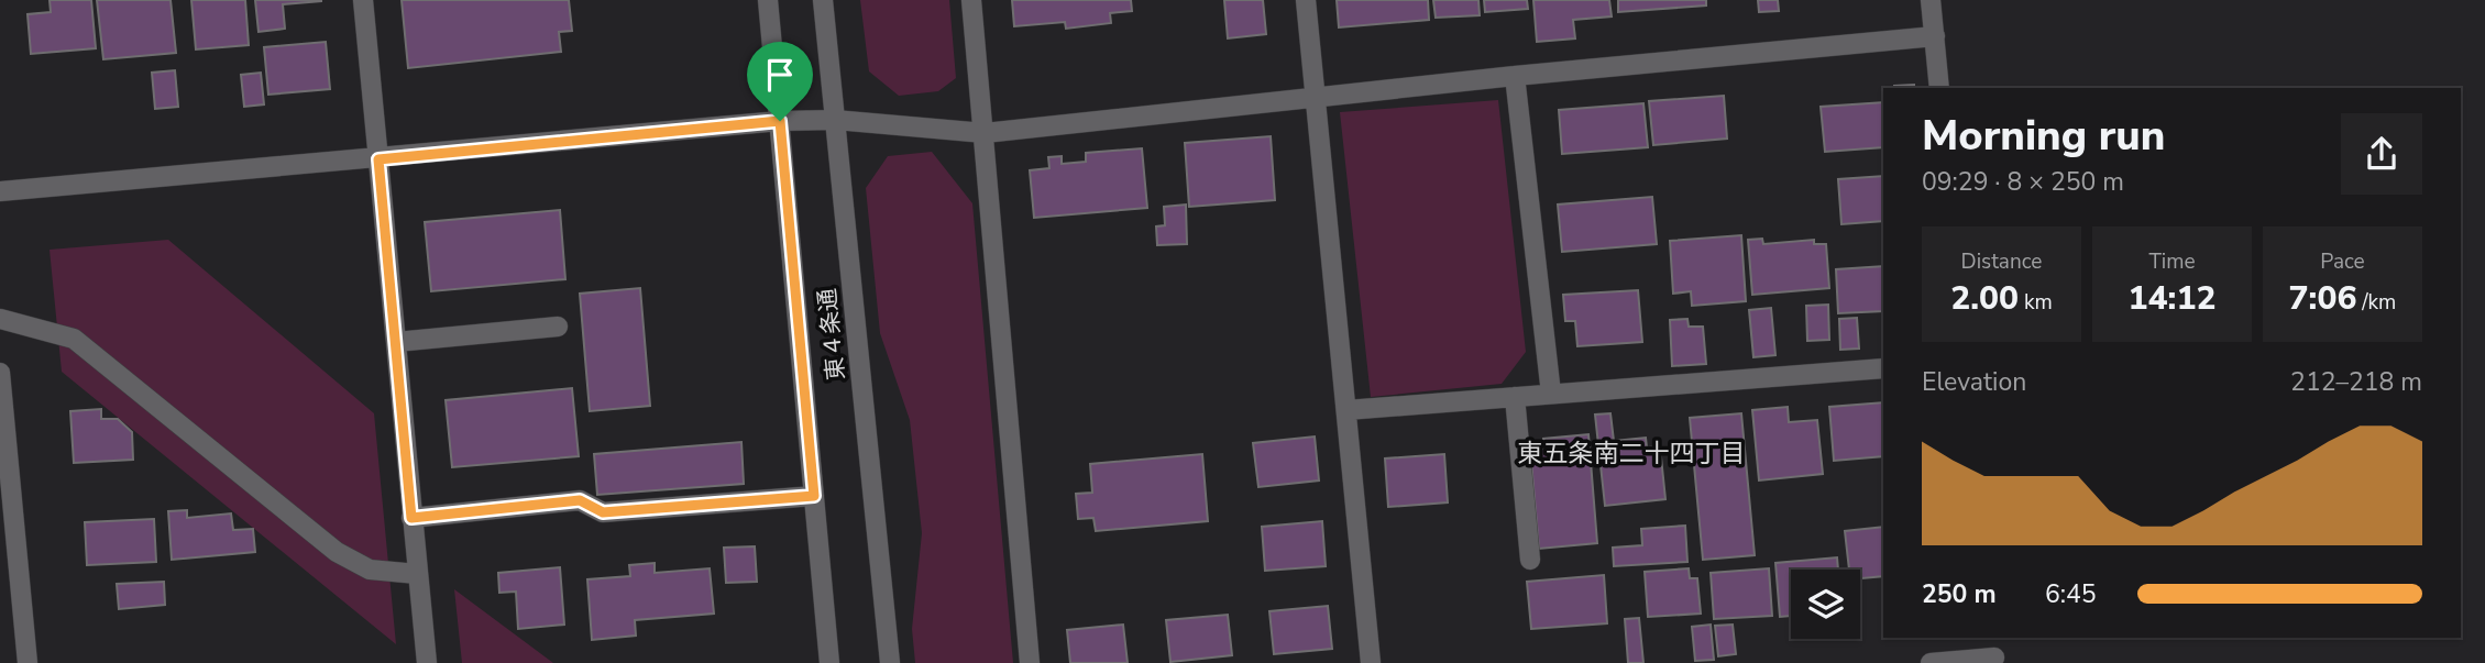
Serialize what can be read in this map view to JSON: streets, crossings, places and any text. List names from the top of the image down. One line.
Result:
{"streets":{"street":["東４条通"]},"districts":["東五条南二十四丁目"],"page":{"heading":["Morning run","09:29 · 8 × 250 m"],"stats":[["Distance","2.00 km"],["Time","14:12"],["Pace","7:06 /km"]],"chart":["Elevation","212–218 m"],"list":[{"name":"250 m","note":"6:45"}]}}
